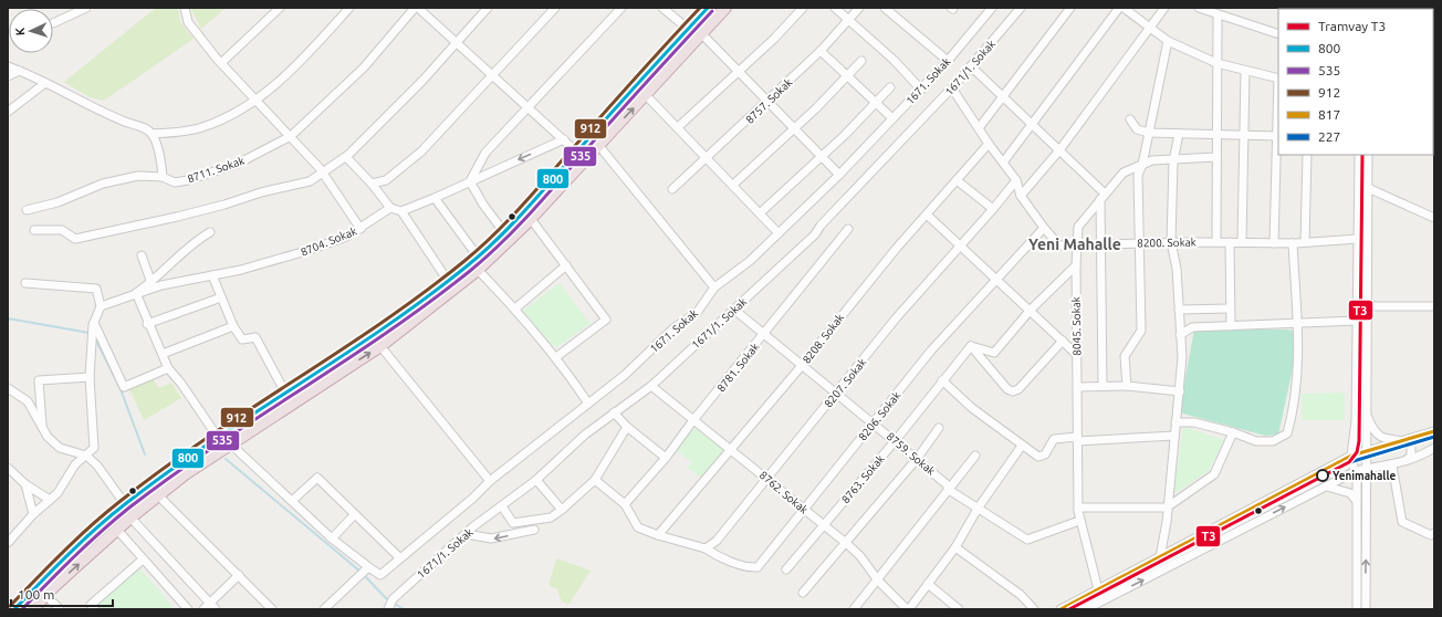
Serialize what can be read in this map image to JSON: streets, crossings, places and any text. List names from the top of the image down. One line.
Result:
{"streets":{"street":["1671/1. Sokak","1671. Sokak","8757. Sokak","8711. Sokak","8704. Sokak","8200. Sokak","8045. Sokak","8208. Sokak","8781. Sokak","8207. Sokak","8206. Sokak","8759. Sokak","8763. Sokak","8762. Sokak"]},"crossings":[["1671/1. Sokak","8200. Sokak"],["1671/1. Sokak","8759. Sokak"],["1671/1. Sokak","8762. Sokak"],["8200. Sokak","8045. Sokak"],["8200. Sokak","8208. Sokak"],["8200. Sokak","8207. Sokak"],["8200. Sokak","8206. Sokak"],["8045. Sokak","8759. Sokak"],["8208. Sokak","8759. Sokak"],["8208. Sokak","8762. Sokak"],["8781. Sokak","8759. Sokak"],["8781. Sokak","8762. Sokak"],["8207. Sokak","8206. Sokak"],["8207. Sokak","8759. Sokak"],["8207. Sokak","8762. Sokak"],["8206. Sokak","8759. Sokak"],["8206. Sokak","8762. Sokak"],["8759. Sokak","8763. Sokak"],["8763. Sokak","8762. Sokak"]],"districts":["Yeni Mahalle"],"places":["Yenimahalle"],"lines":["transit line 800","transit line 912","transit line 535","tram line T3","transit line 817","transit line 227"],"legend":["Tramvay T3","800","535","912","817","227"],"scale_bar":"100 m","north":"left"}
